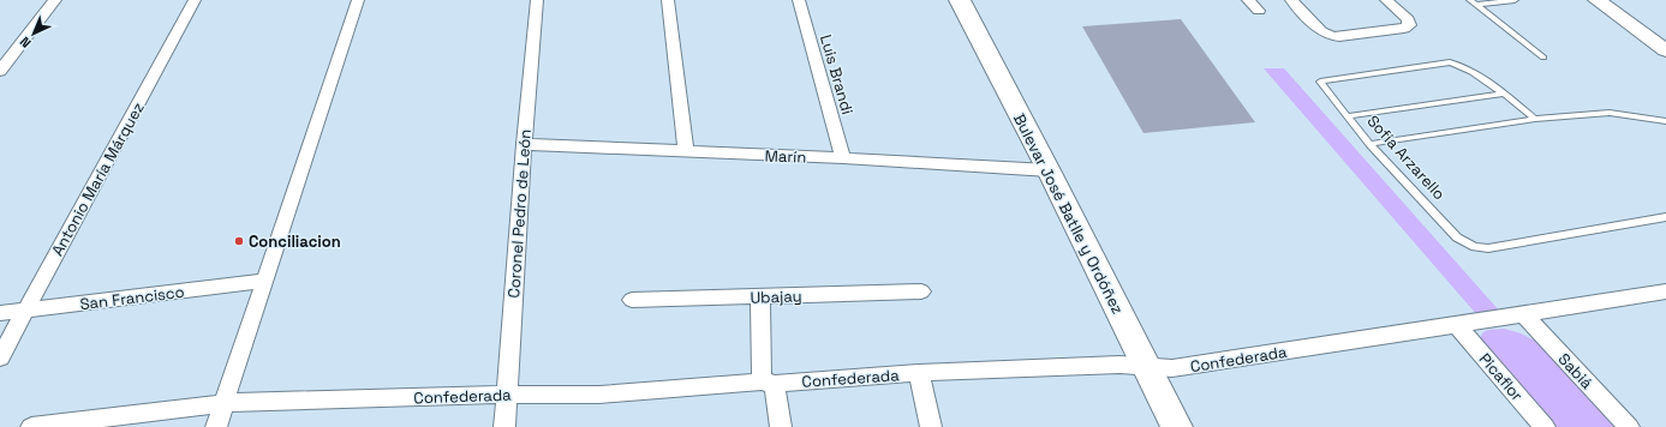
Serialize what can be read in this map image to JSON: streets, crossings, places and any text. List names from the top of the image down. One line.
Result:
{"streets":{"main road":["Bulevar José Batlle y Ordóñez"],"street":["Luis Brandi","Marín","Antonio María Márquez","Coronel Pedro de León","Ubajay","San Francisco","Confederada","Sabiá","Picaflor"],"lane":["Sofía Arzarello"]},"crossings":[["Luis Brandi","Marín"],["Marín","Coronel Pedro de León"],["Marín","Bulevar José Batlle y Ordóñez"],["Antonio María Márquez","San Francisco"],["Coronel Pedro de León","Confederada"],["Bulevar José Batlle y Ordóñez","Confederada"],["Confederada","Sabiá"],["Confederada","Picaflor"]],"places":["Conciliacion"],"north":"bottom left"}
